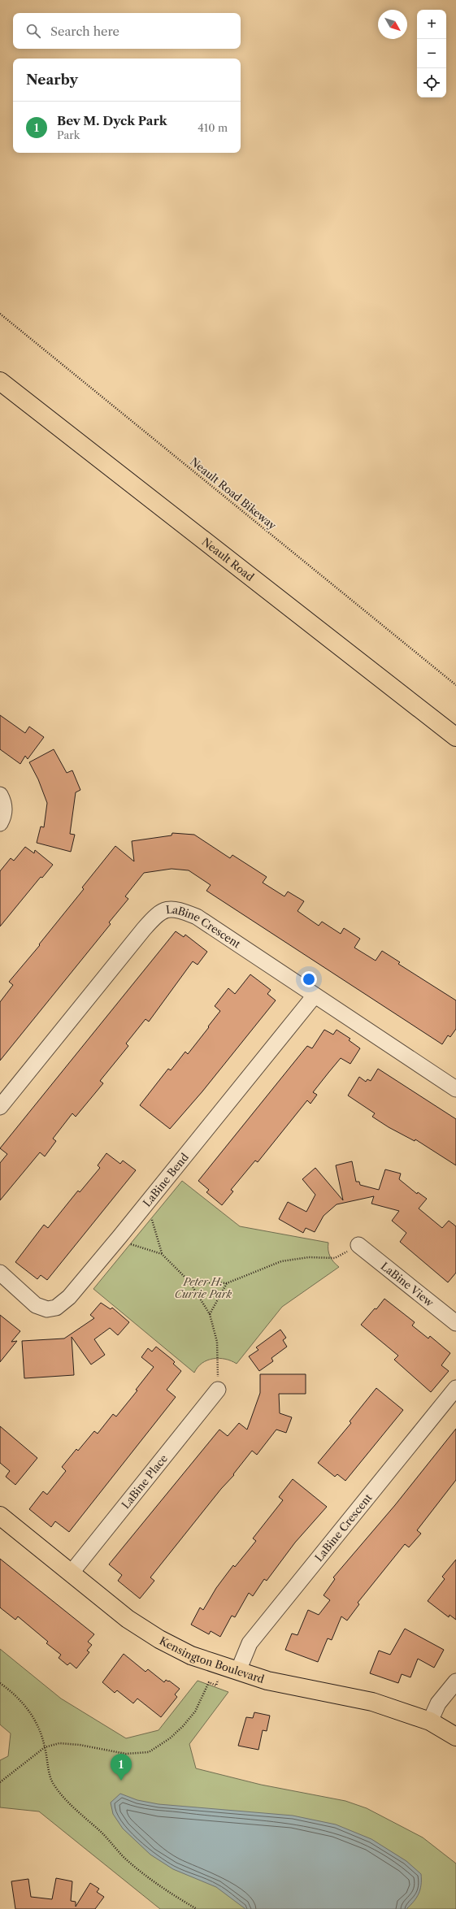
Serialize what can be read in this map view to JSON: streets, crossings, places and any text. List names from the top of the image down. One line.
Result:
{"streets":{"main road":["Neault Road","Kensington Boulevard"],"street":["LaBine Crescent","LaBine Bend","LaBine View","LaBine Place"],"path":["Neault Road Bikeway"]},"crossings":[["LaBine Crescent","LaBine Bend"],["LaBine Crescent","Kensington Boulevard"],["LaBine Place","Kensington Boulevard"]],"parks":["Peter H. Currie Park"],"north":"bottom right","page":{"map_buttons":["+","−"],"search":"Search here","heading":"Nearby","list":[{"mark":"1","name":"Bev M. Dyck Park","note":"Park","value":"410 m"}],"pins":"1"}}
